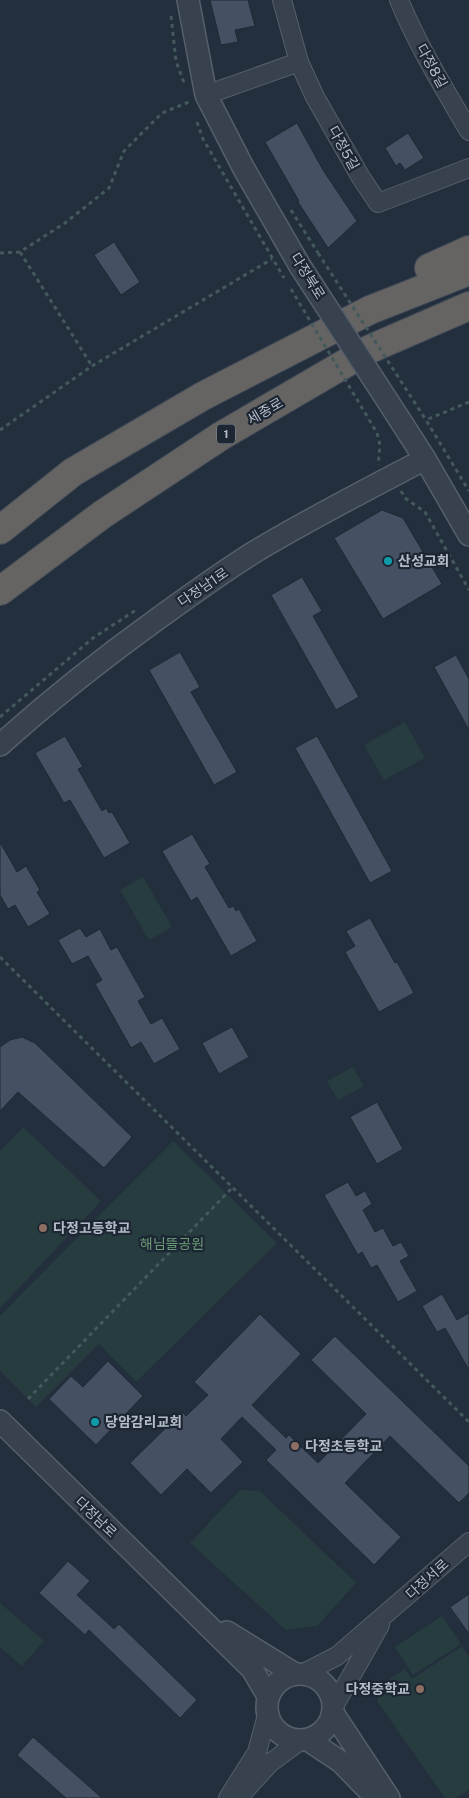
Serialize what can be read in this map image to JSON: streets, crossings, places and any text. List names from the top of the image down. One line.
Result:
{"streets":{"highway":["세종로","1"],"street":["다정8길","다정5길","다정북로","다정남1로","다정남로","다정서로"]},"crossings":[["다정북로","다정남1로"]],"parks":["해님뜰공원"],"places":["산성교회","다정고등학교","당암감리교회","다정초등학교","다정중학교"]}
